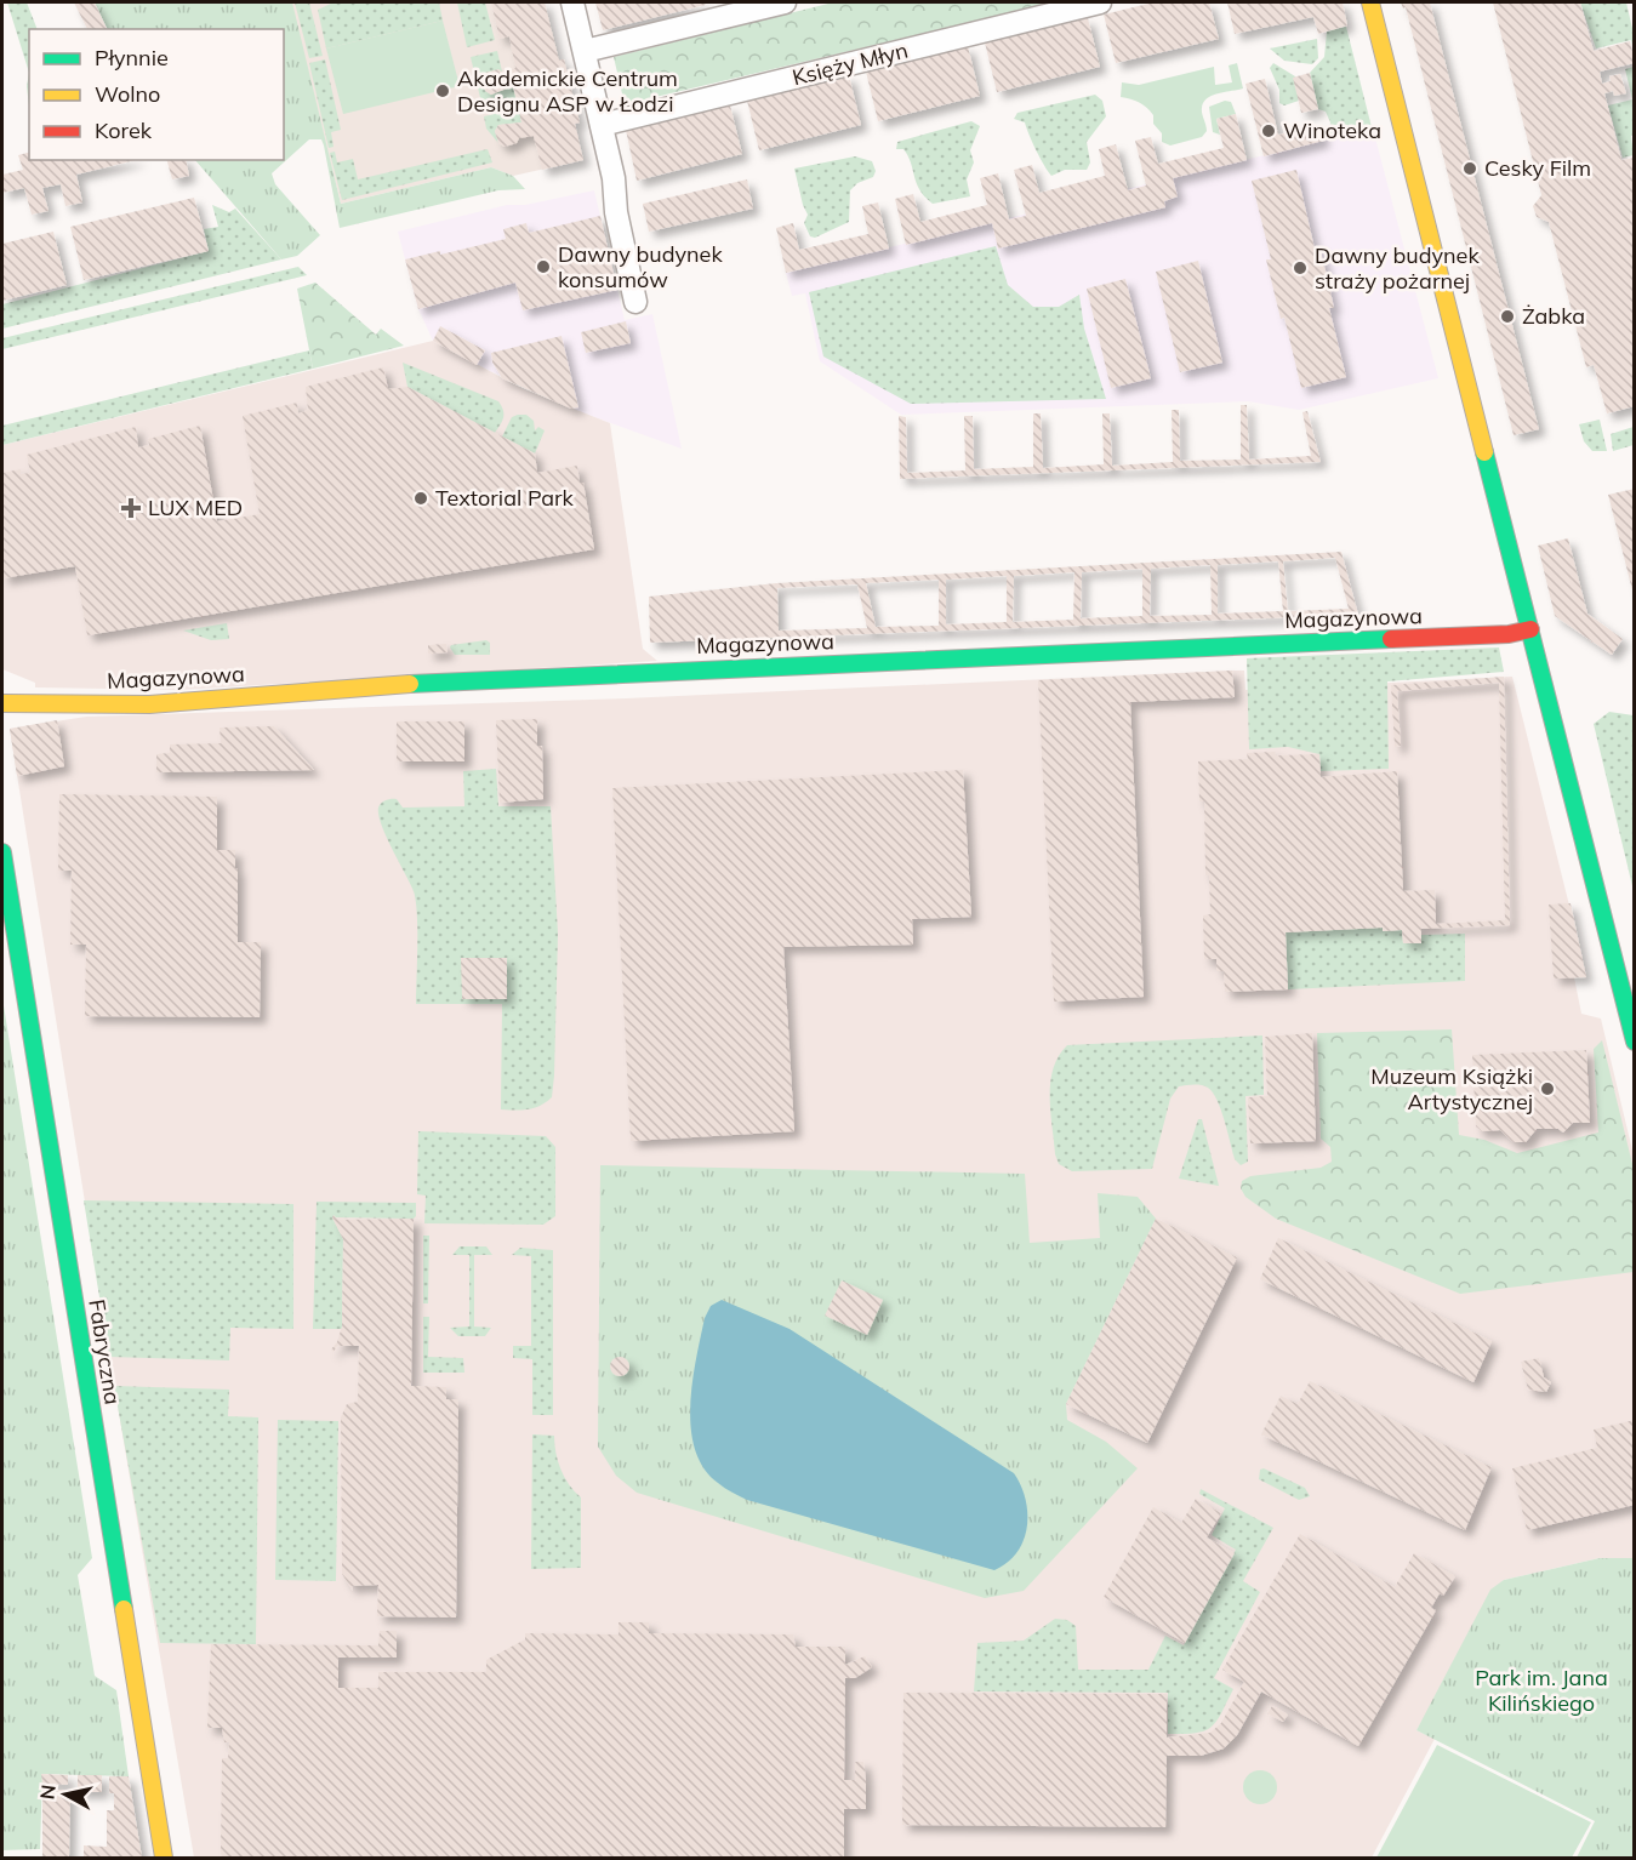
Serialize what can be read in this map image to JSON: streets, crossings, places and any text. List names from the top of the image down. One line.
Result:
{"streets":{"street":["Księży Młyn","Magazynowa","Fabryczna"]},"parks":["Park im. Jana Kilińskiego"],"places":{"other":["Akademickie Centrum Designu ASP w Łodzi","Winoteka","Cesky Film","Dawny budynek konsumów","Dawny budynek straży pożarnej","Żabka","Textorial Park","Muzeum Książki Artystycznej"],"health":["LUX MED"]},"legend":["Płynnie","Wolno","Korek"],"north":"left"}
